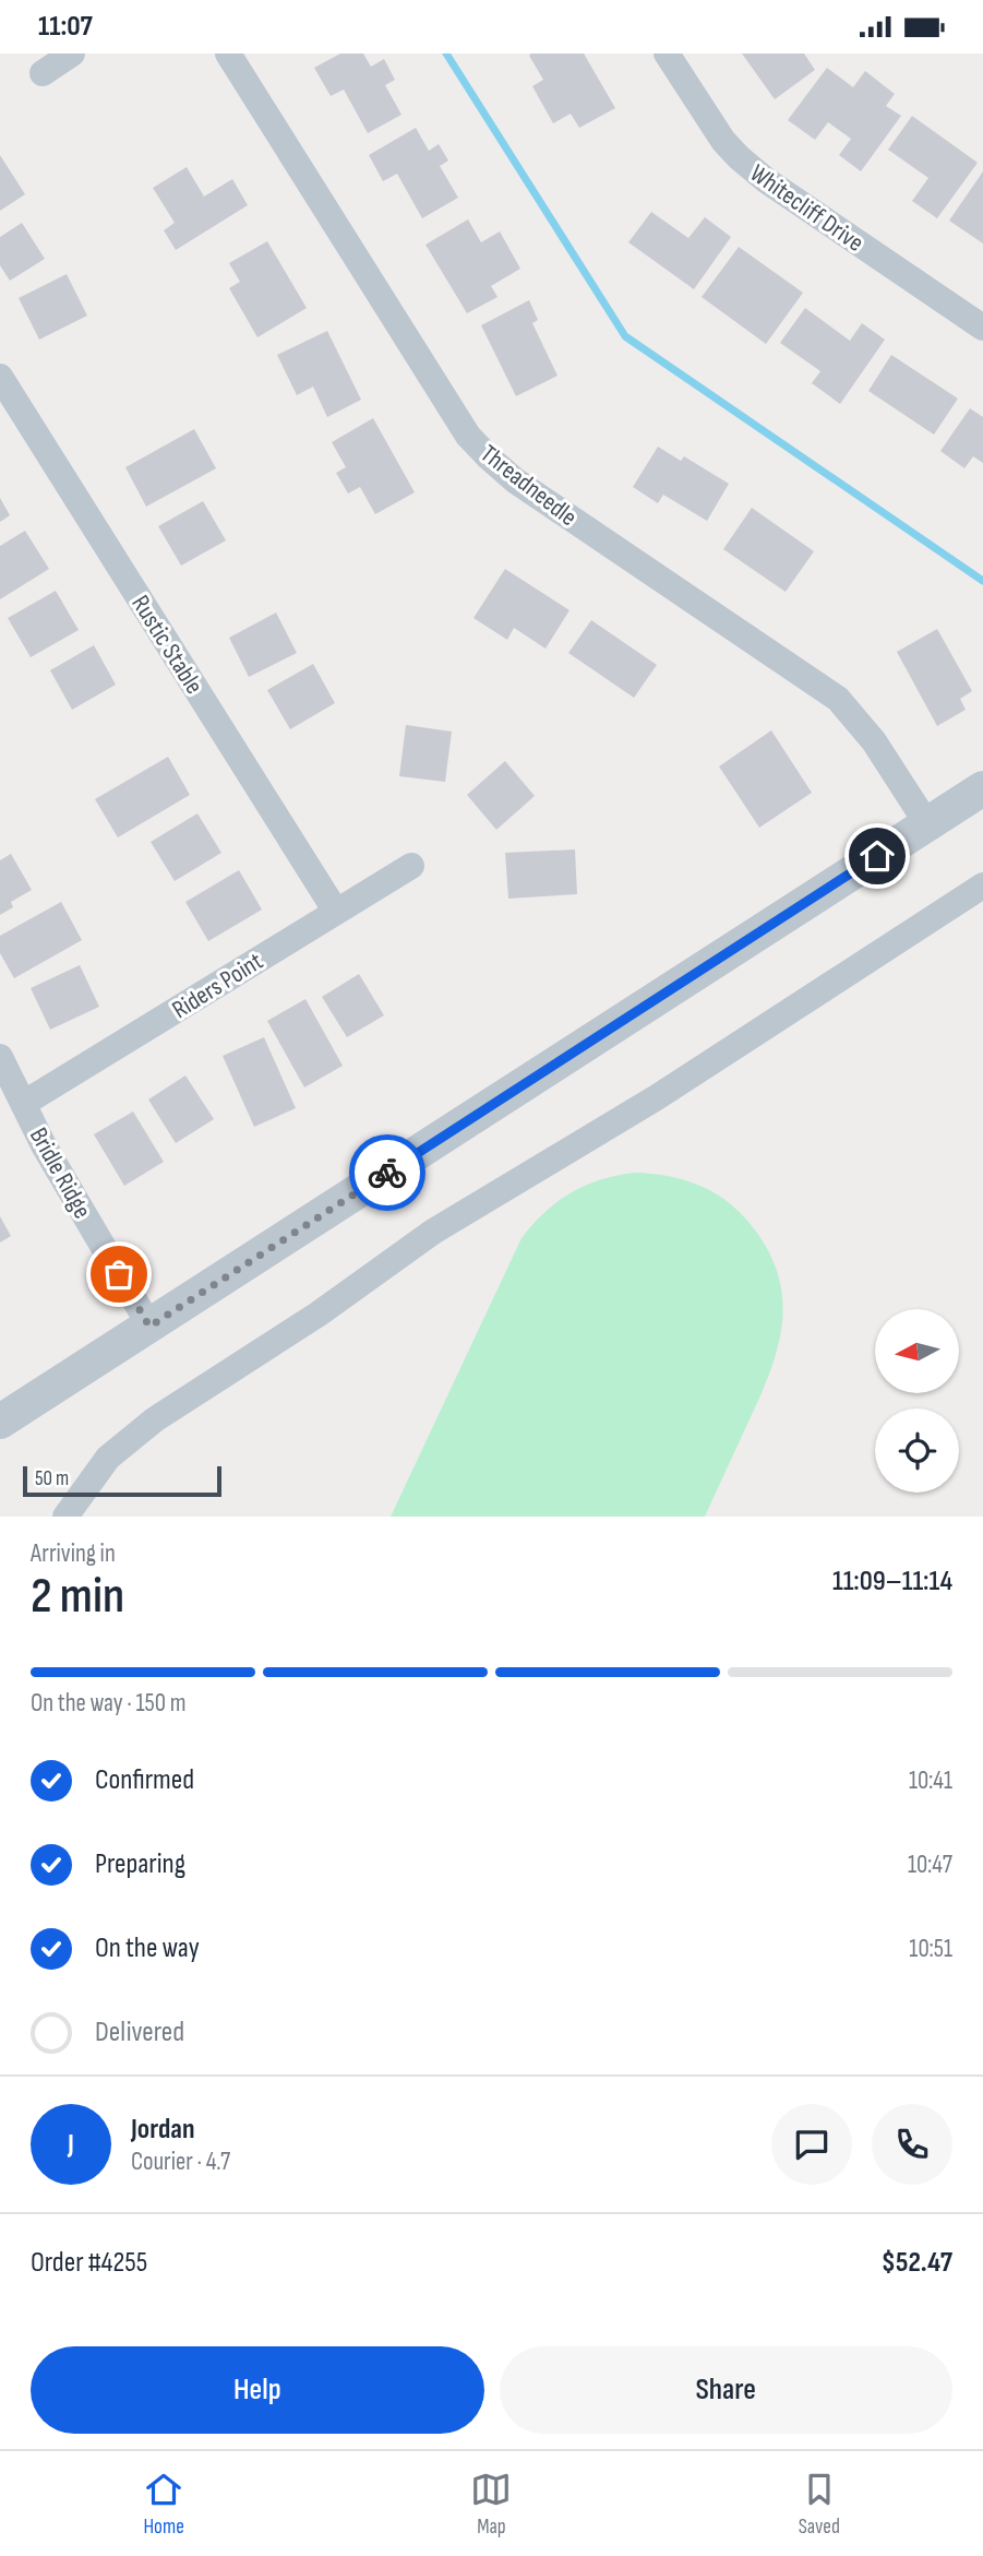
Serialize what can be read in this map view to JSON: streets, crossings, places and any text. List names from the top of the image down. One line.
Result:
{"streets":{"street":["Whitecliff Drive","Threadneedle","Rustic Stable","Riders Point","Bridle Ridge"]},"crossings":[["Rustic Stable","Riders Point"],["Riders Point","Bridle Ridge"]],"scale_bar":"50 m","north":"left","page":{"status":"11:07","scale":"50 m","heading":["2 min","Arriving in","11:09–11:14"],"panel":["Jordan","Courier · 4.7","Order #4255","$52.47"],"bar":"On the way · 150 m","list":[["Confirmed","10:41"],["Preparing","10:47"],["On the way","10:51"],"Delivered"],"round":"J","buttons":["Help","Share"],"tabs":["Home","Map","Saved"]}}
